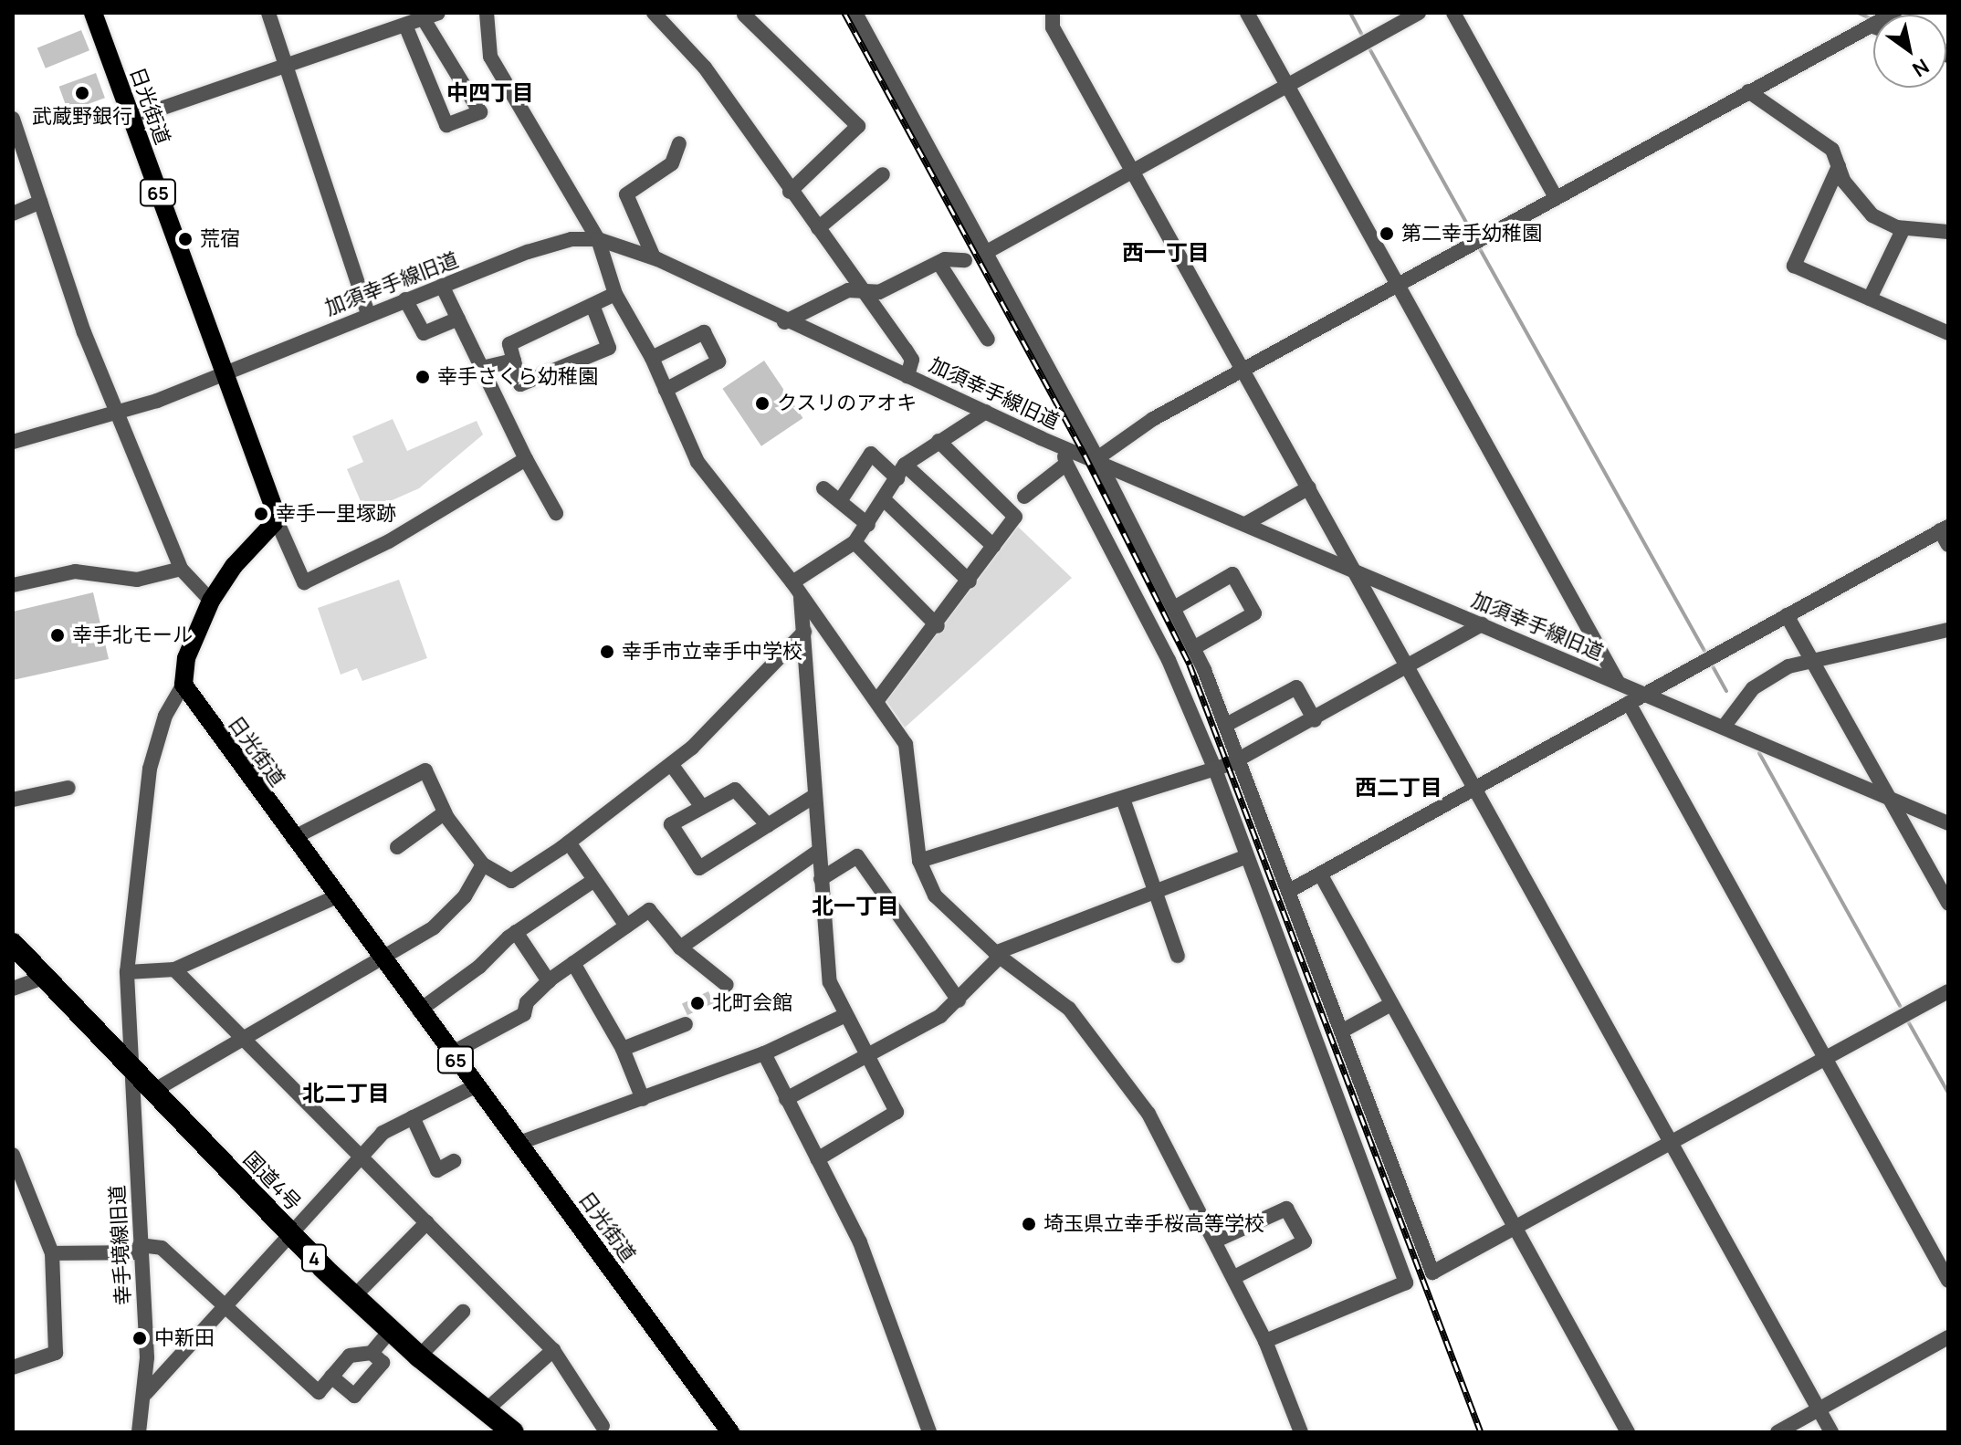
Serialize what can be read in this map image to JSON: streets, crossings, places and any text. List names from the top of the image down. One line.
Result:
{"streets":{"highway":["国道4号","4"],"main road":["日光街道","65"],"street":["加須幸手線旧道","幸手境線旧道"]},"crossings":[["日光街道","加須幸手線旧道"],["日光街道","幸手境線旧道"],["国道4号","幸手境線旧道"]],"districts":["中四丁目","西一丁目","西二丁目","北一丁目","北二丁目"],"places":["武蔵野銀行","第二幸手幼稚園","荒宿","幸手さくら幼稚園","クスリのアオキ","幸手一里塚跡","幸手北モール","幸手市立幸手中学校","北町会館","埼玉県立幸手桜高等学校","中新田"],"north":"bottom right"}
